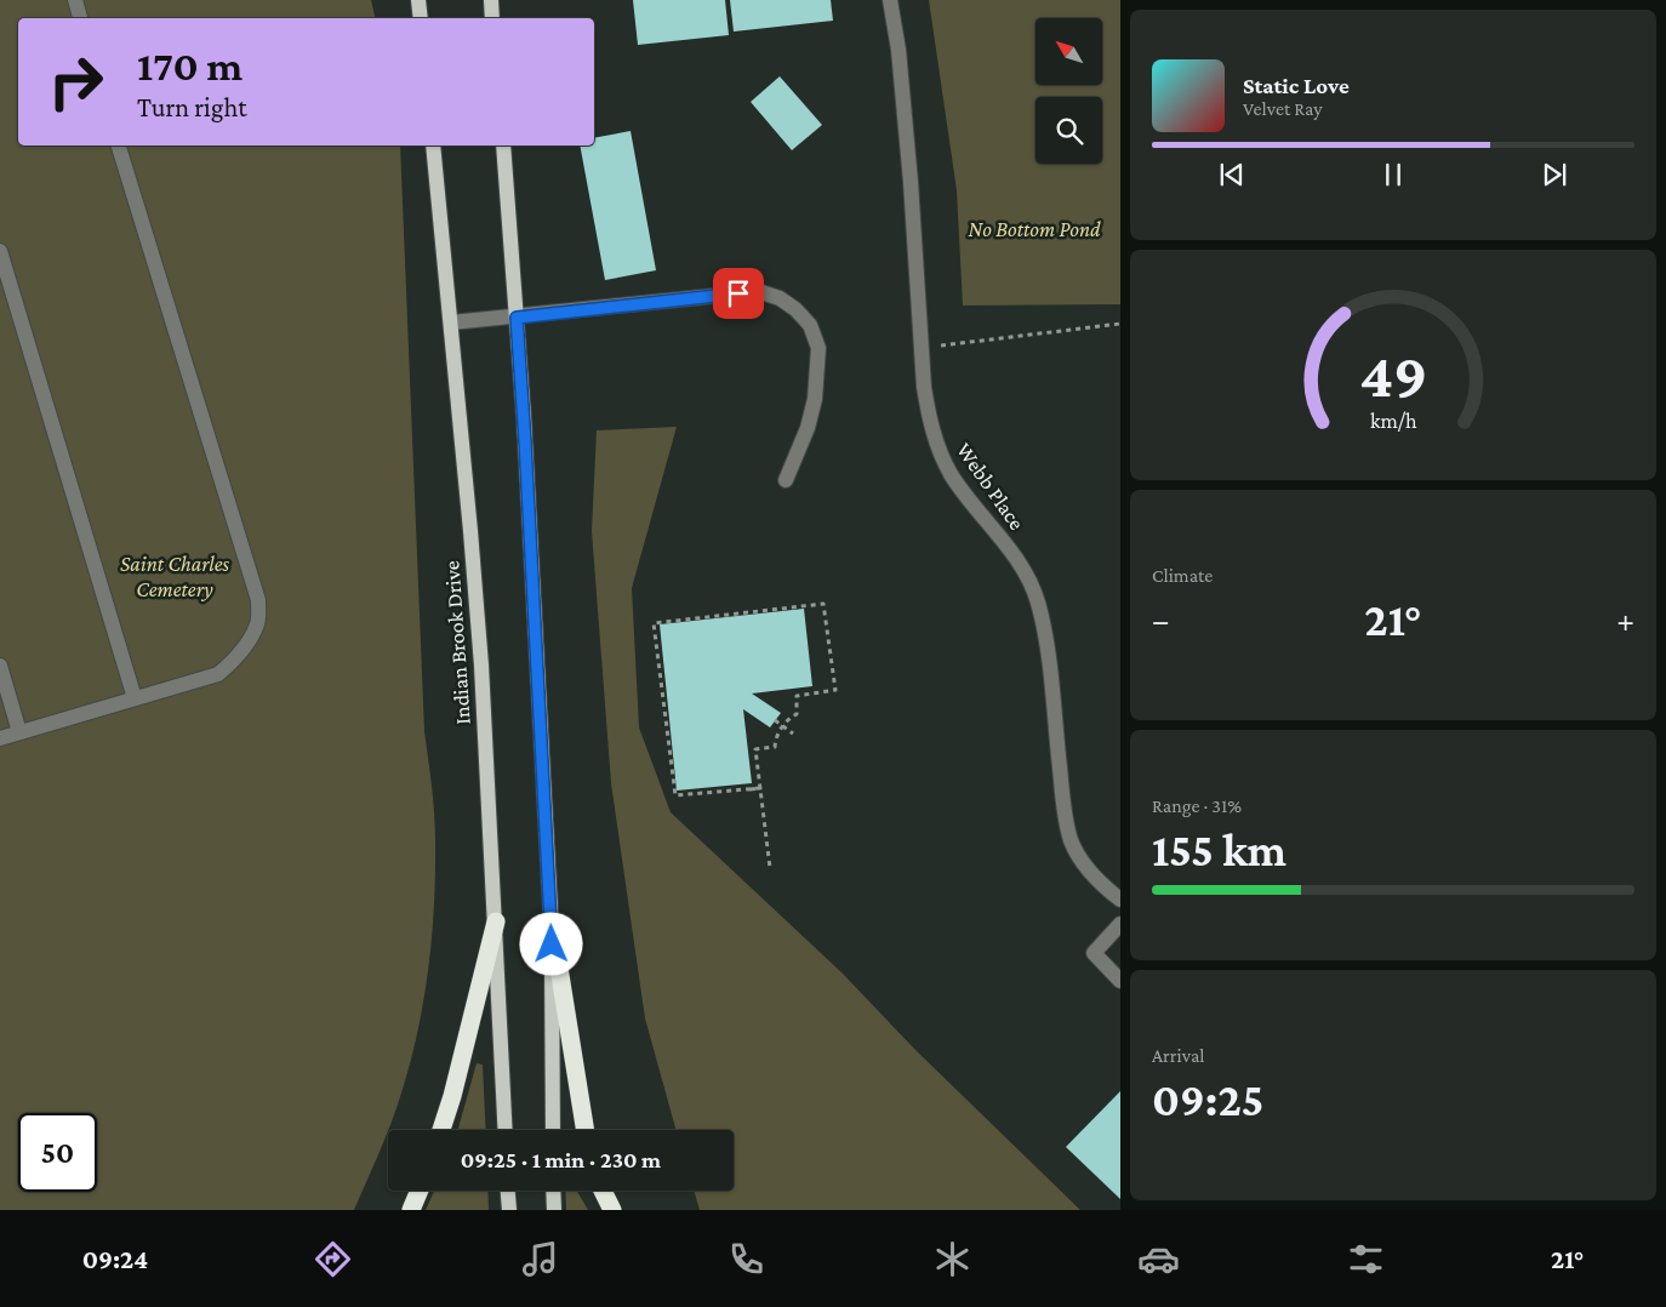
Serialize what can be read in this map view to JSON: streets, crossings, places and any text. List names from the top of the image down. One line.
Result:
{"streets":{"main road":["Indian Brook Drive"],"street":["Webb Place"]},"parks":["No Bottom Pond","Saint Charles Cemetery"],"north":"top left","page":{"turn":["170 m","Turn right"],"song":["Static Love","Velvet Ray"],"tile":["Climate",["Range · 31%","155 km"],["Arrival","09:25"]],"heat":["−","21°","+"],"limit":"50","trip":"09:25 · 1 min · 230 m","tabs":["09:24","21°"],"gauge":["49","km/h"]}}
